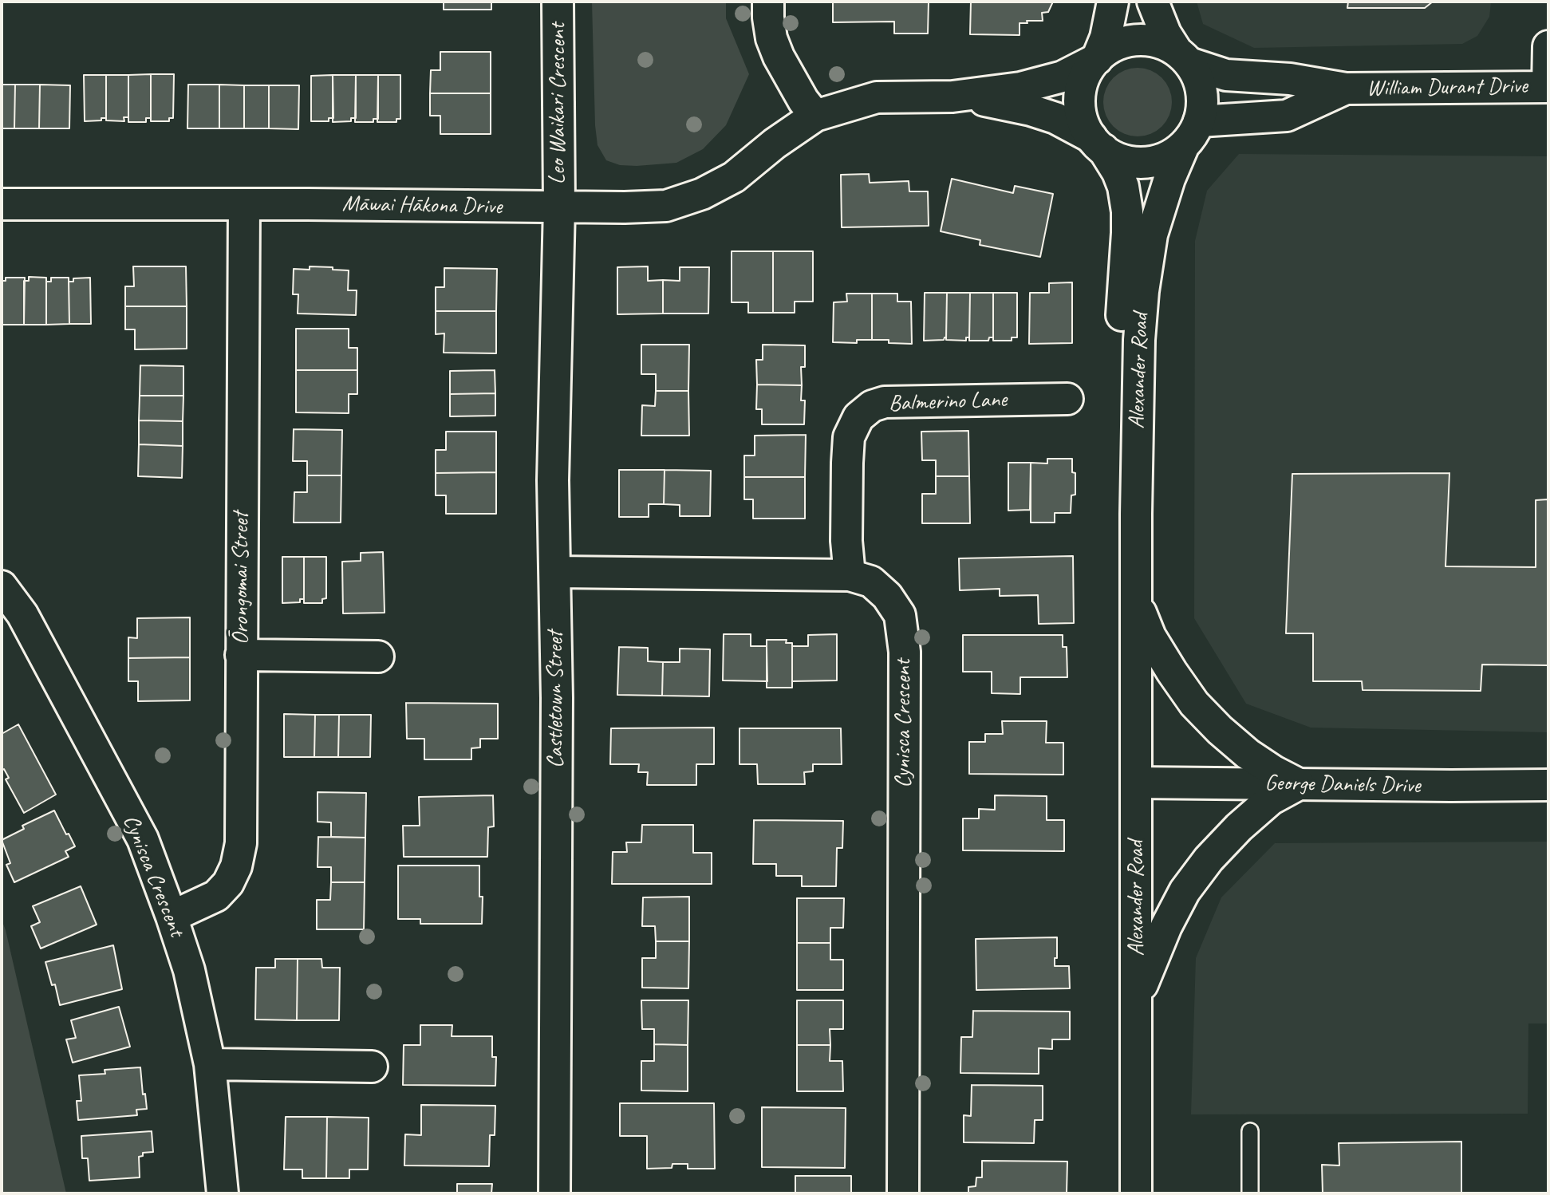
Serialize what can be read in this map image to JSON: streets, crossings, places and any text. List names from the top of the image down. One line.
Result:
{"streets":{"street":["William Durant Drive","Leo Waikari Crescent","Māwai Hākona Drive","Alexander Road","Balmerino Lane","Ōrongomai Street","Castletown Street","Cynisca Crescent","George Daniels Drive"]},"crossings":[["William Durant Drive","Māwai Hākona Drive"],["William Durant Drive","Alexander Road"],["Leo Waikari Crescent","Māwai Hākona Drive"],["Leo Waikari Crescent","Castletown Street"],["Māwai Hākona Drive","Alexander Road"],["Māwai Hākona Drive","Ōrongomai Street"],["Māwai Hākona Drive","Castletown Street"],["Alexander Road","George Daniels Drive"],["Balmerino Lane","Cynisca Crescent"],["Ōrongomai Street","Cynisca Crescent"],["Castletown Street","Cynisca Crescent"]]}
